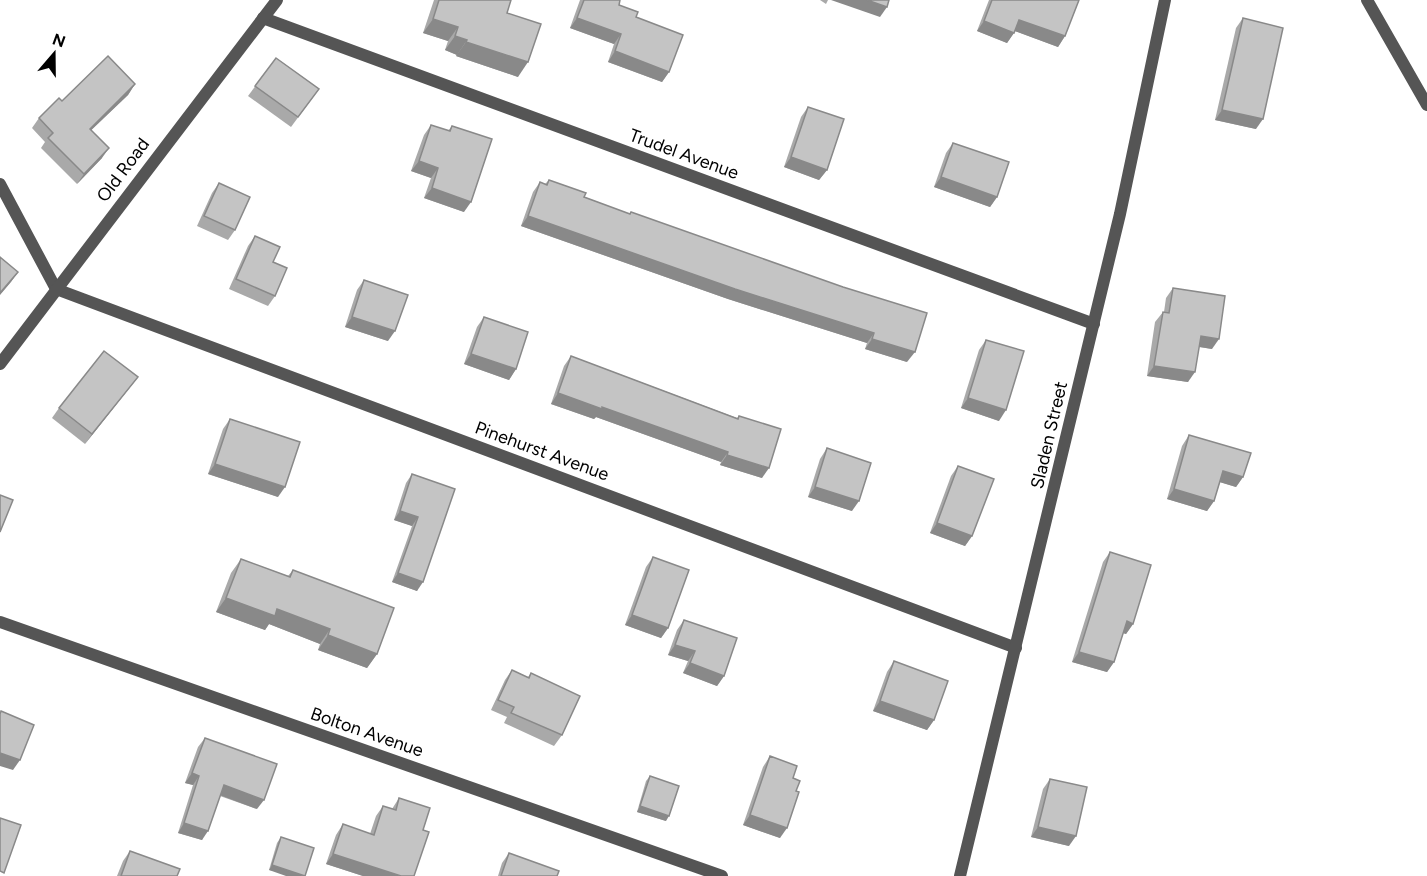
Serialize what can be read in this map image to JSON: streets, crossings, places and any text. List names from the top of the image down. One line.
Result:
{"streets":{"street":["Trudel Avenue","Old Road","Sladen Street","Pinehurst Avenue","Bolton Avenue"]},"crossings":[["Trudel Avenue","Old Road"],["Trudel Avenue","Sladen Street"],["Old Road","Pinehurst Avenue"],["Sladen Street","Pinehurst Avenue"]],"north":"top"}
